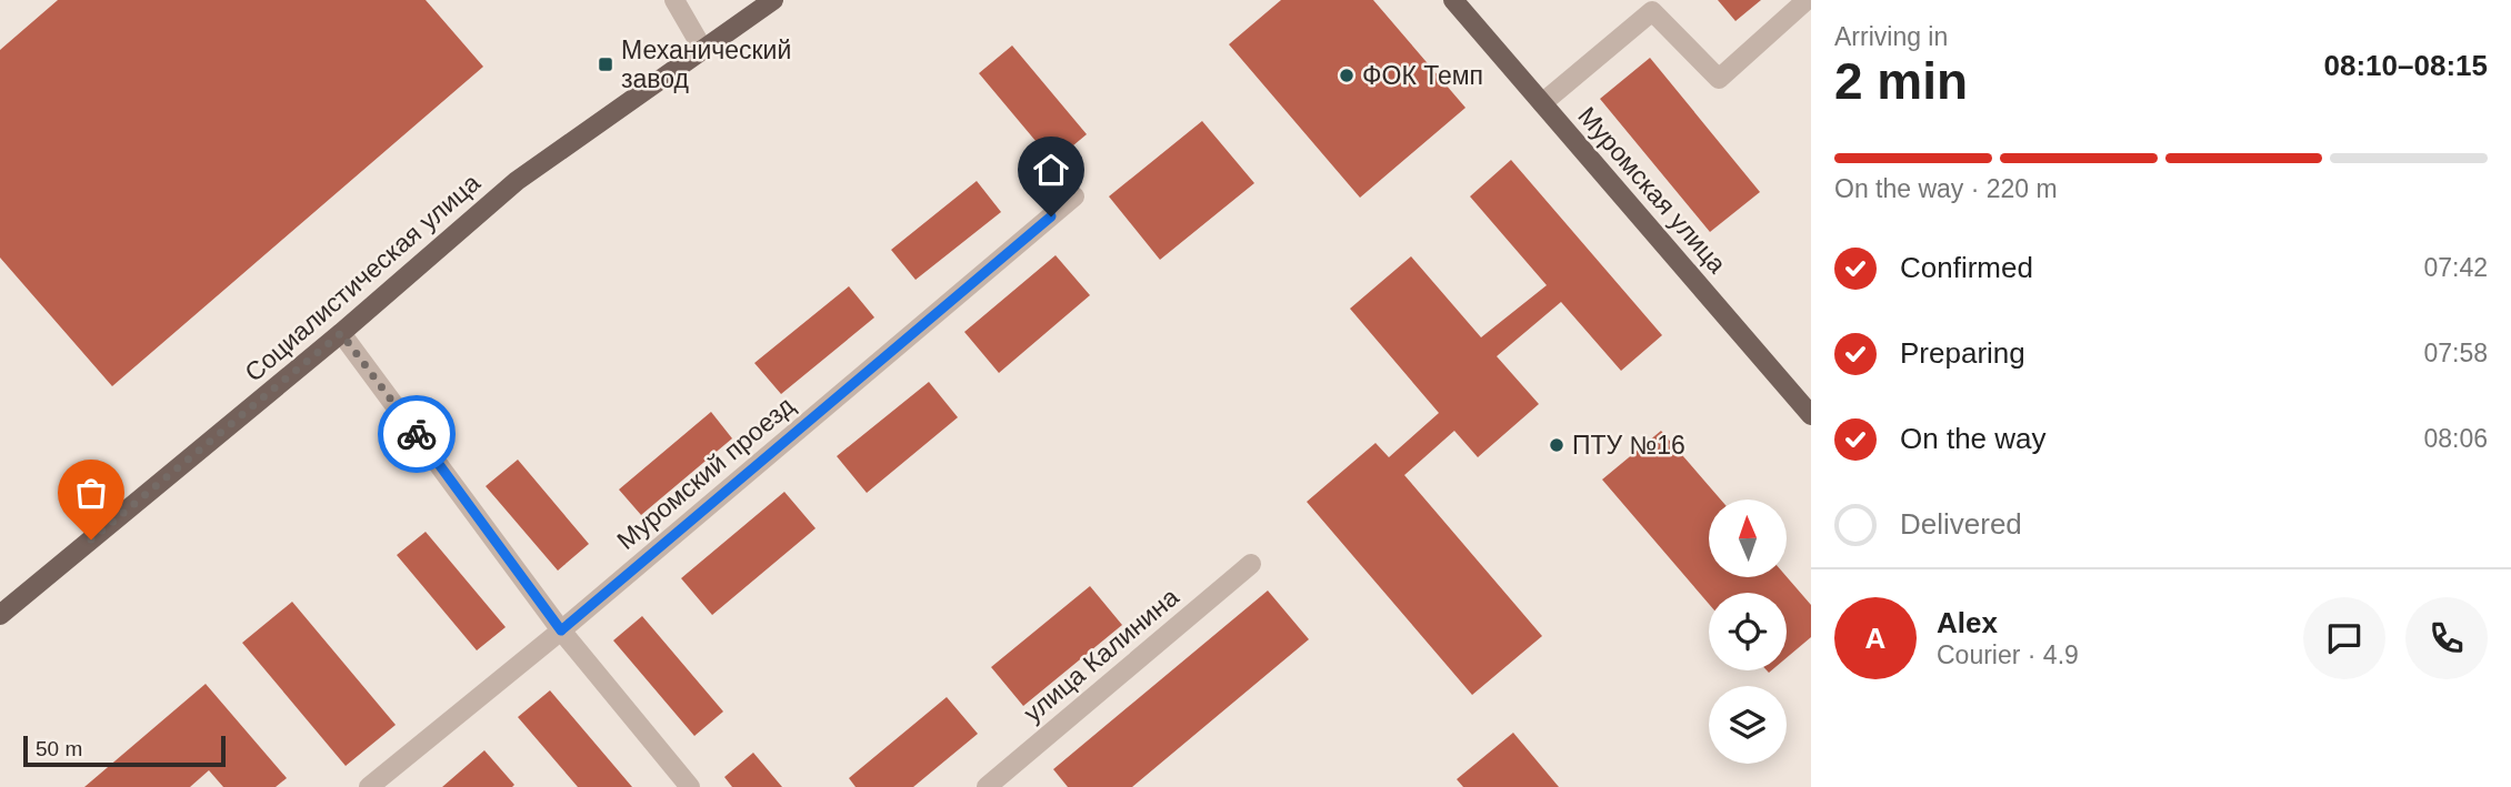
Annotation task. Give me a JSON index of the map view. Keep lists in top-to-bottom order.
{
  "streets": {
    "main road": ["Муромская улица", "Социалистическая улица"],
    "street": ["Муромский проезд", "улица Калинина"]
  },
  "places": {
    "transit": ["Механический завод"],
    "other": ["ФОК Темп", "ПТУ №16"]
  },
  "scale_bar": "50 m",
  "north": "top",
  "page": {
    "heading": ["2 min", "Arriving in", "08:10–08:15"],
    "panel": ["Alex", "Courier · 4.9"],
    "bar": "On the way · 220 m",
    "list": [
      ["Confirmed", "07:42"],
      ["Preparing", "07:58"],
      ["On the way", "08:06"],
      "Delivered"
    ],
    "round": "A",
    "scale": "50 m"
  }
}
